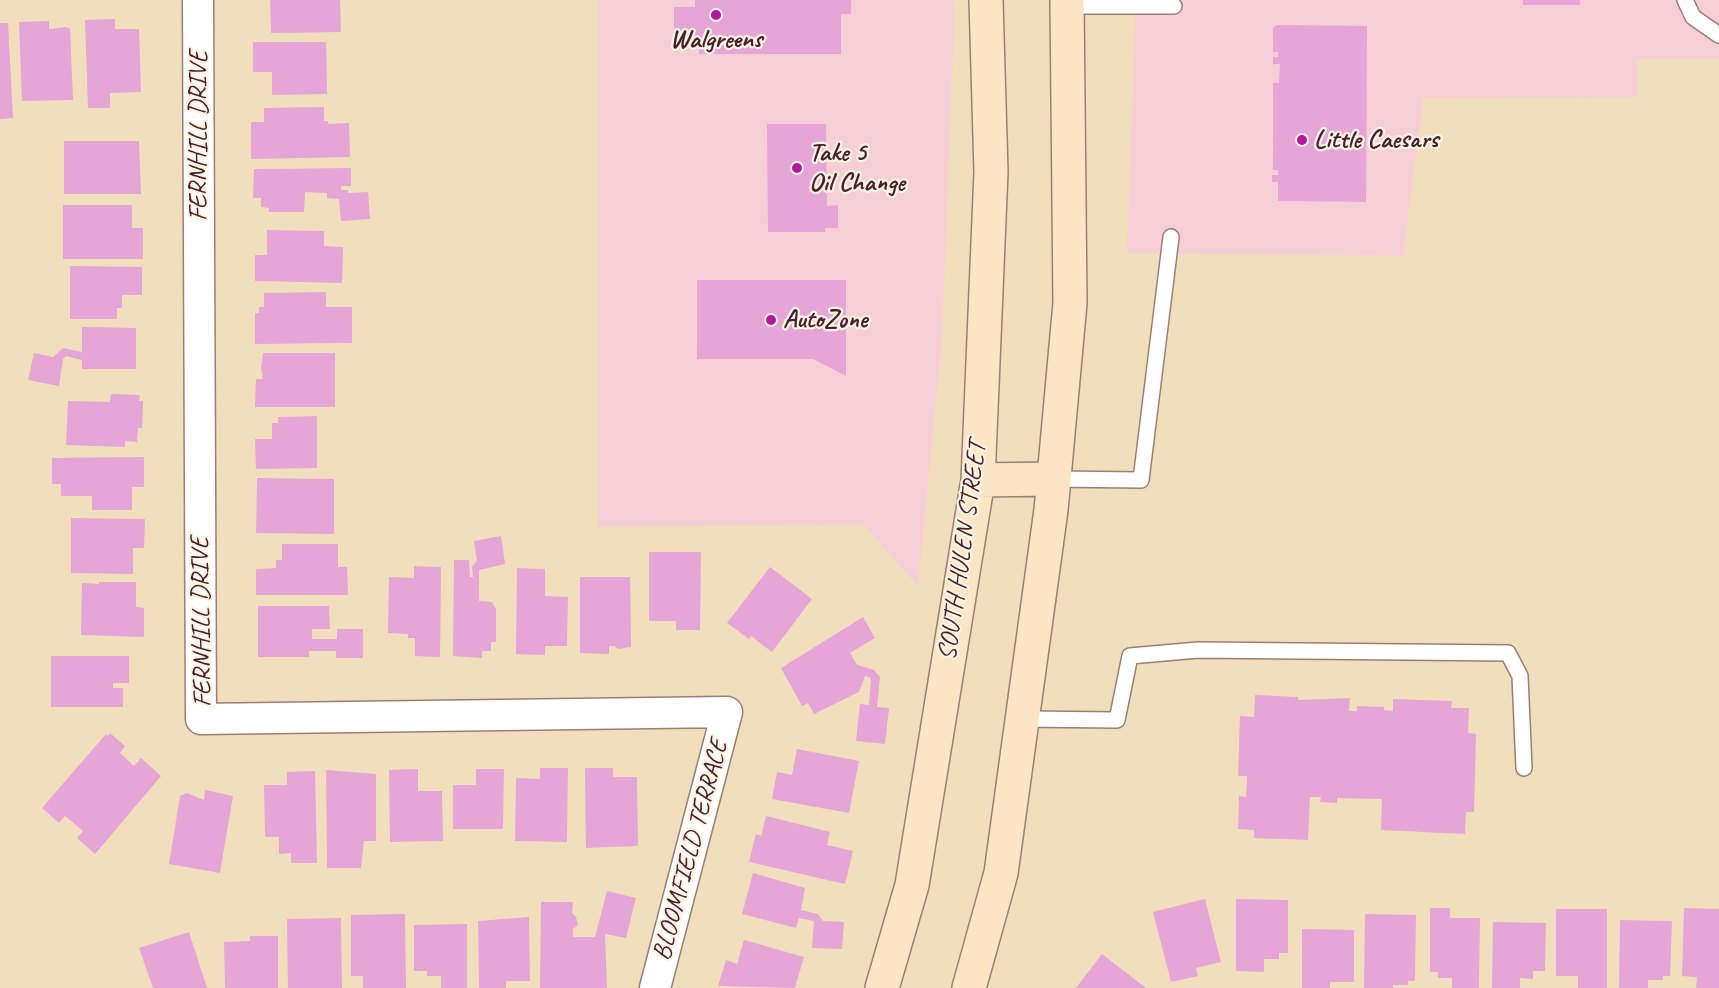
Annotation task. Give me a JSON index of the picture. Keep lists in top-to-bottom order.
{
  "streets": {
    "main road": ["SOUTH HULEN STREET"],
    "street": ["FERNHILL DRIVE", "BLOOMFIELD TERRACE"]
  },
  "crossings": [
    ["FERNHILL DRIVE", "BLOOMFIELD TERRACE"]
  ],
  "places": [
    "Walgreens",
    "Little Caesars",
    "Take 5 Oil Change",
    "AutoZone"
  ]
}
